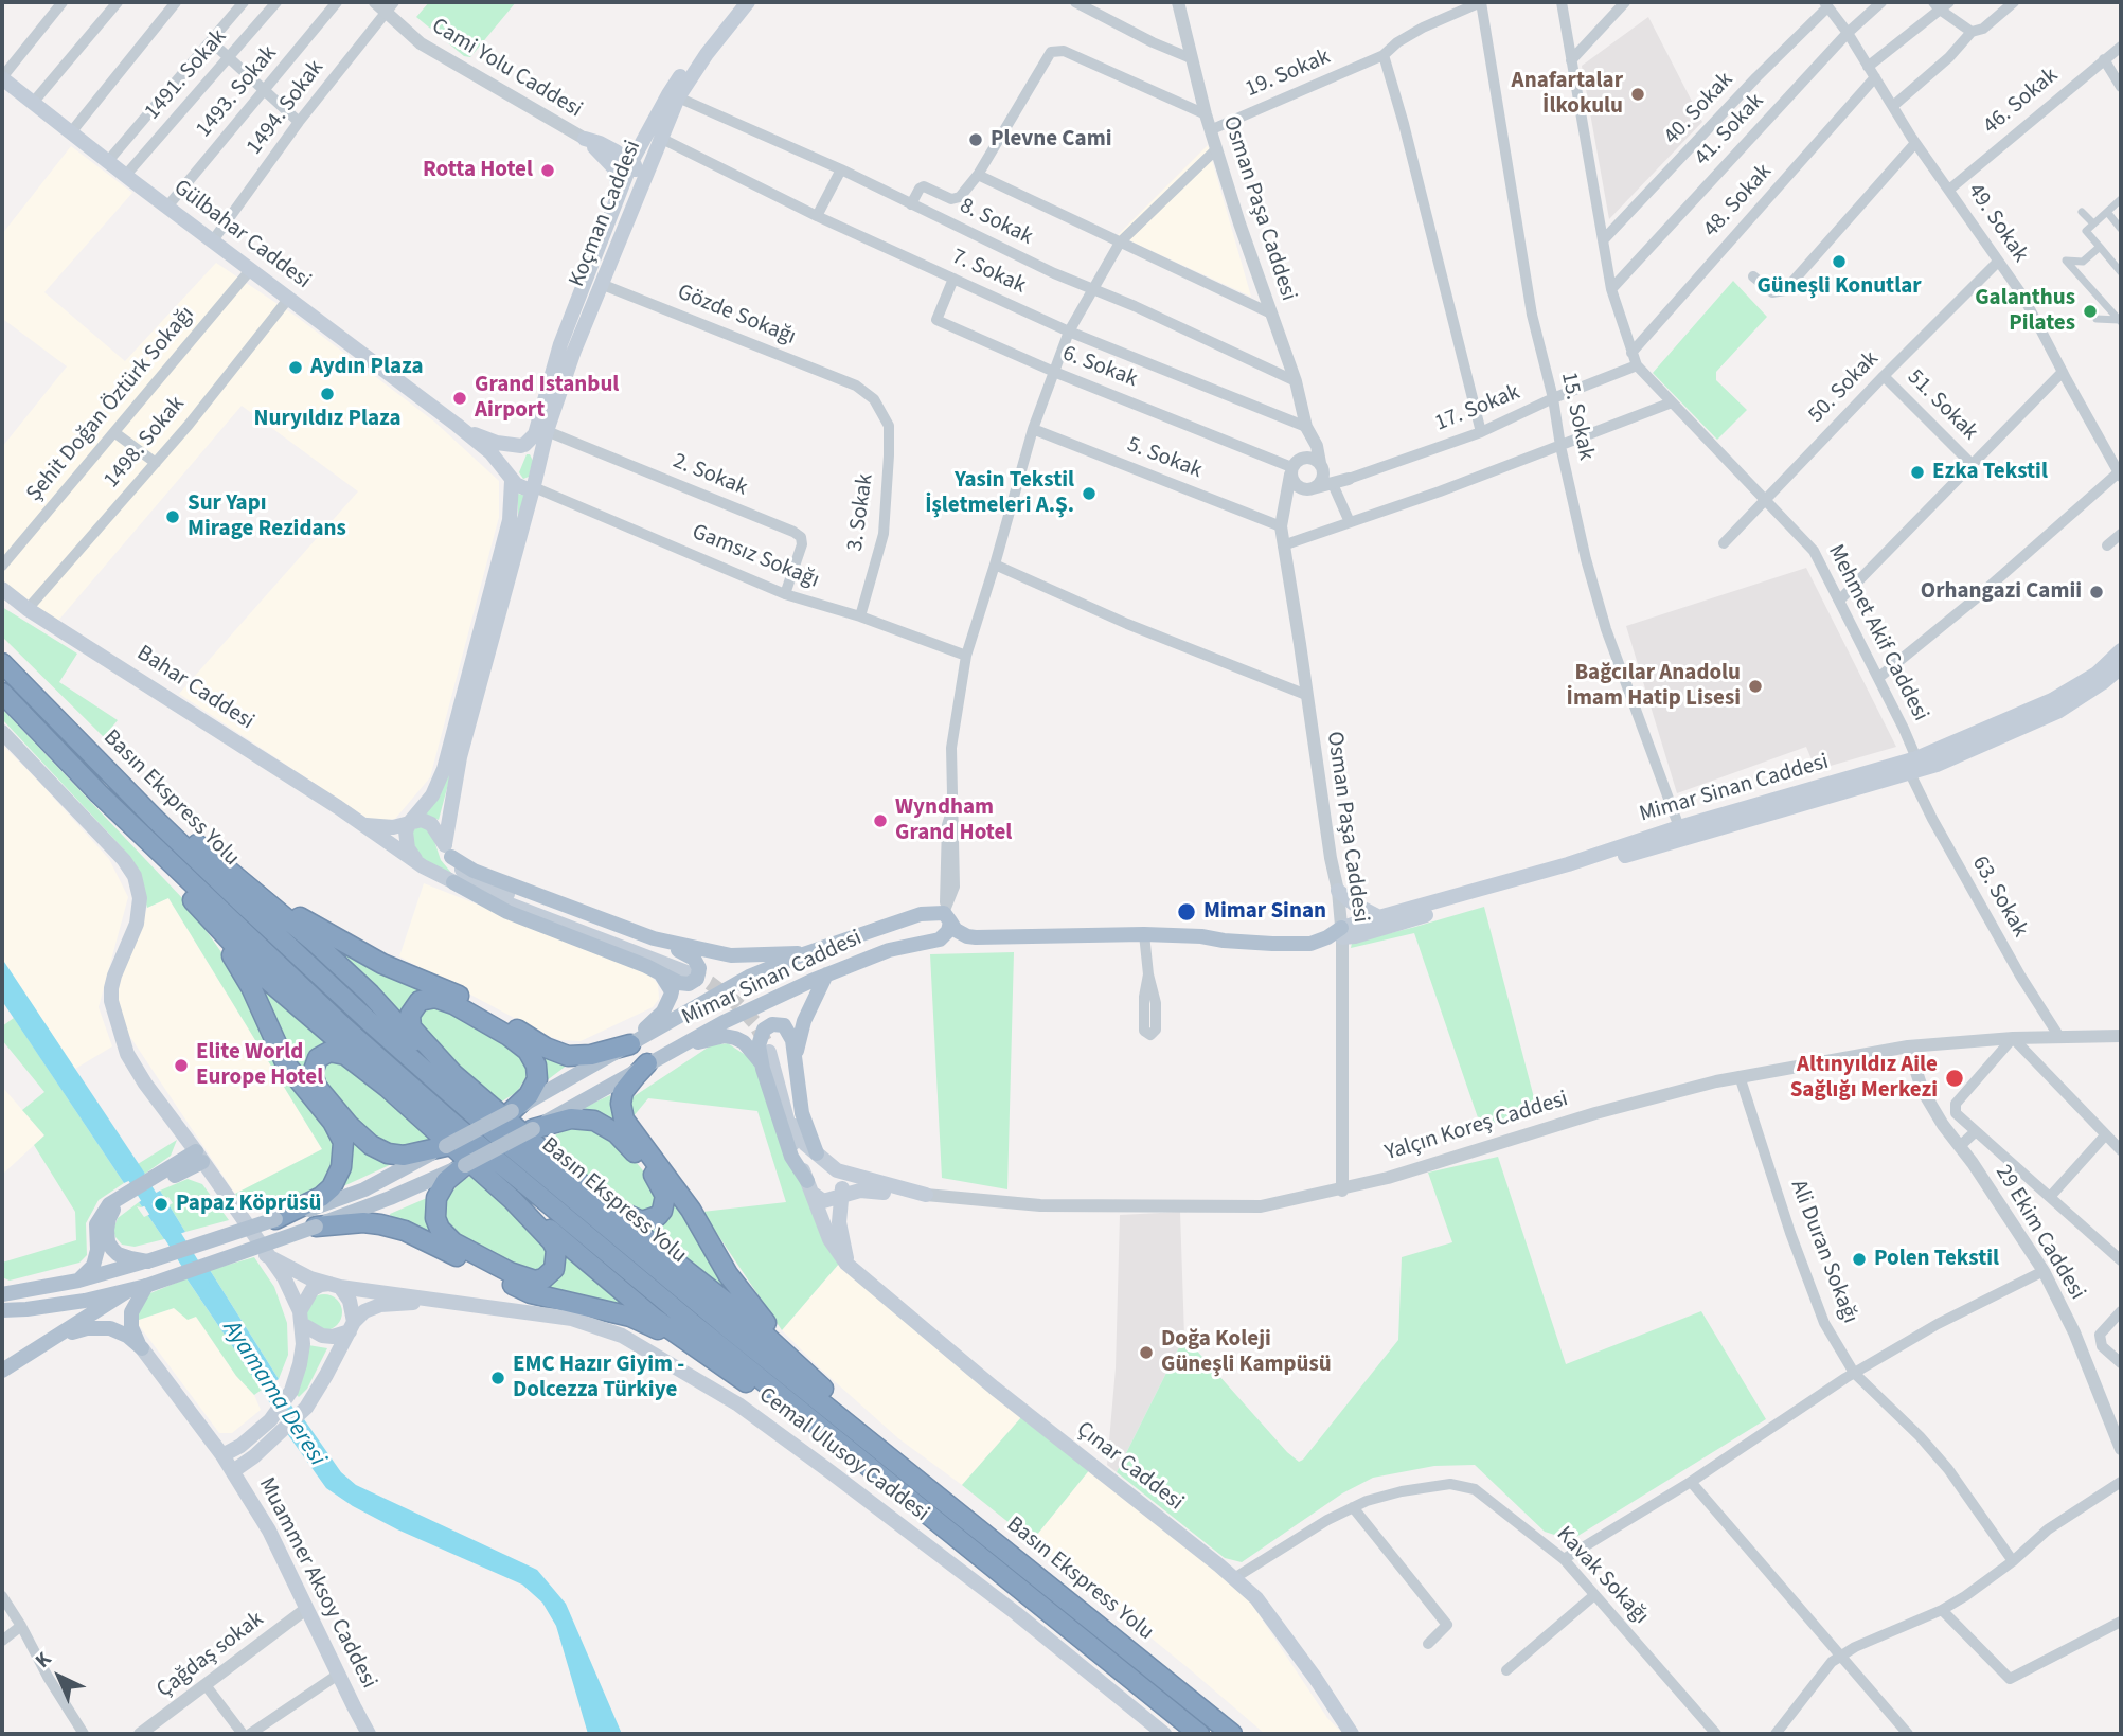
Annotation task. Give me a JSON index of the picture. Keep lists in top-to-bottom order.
{
  "streets": {
    "highway": ["Basın Ekspress Yolu"],
    "main road": [
      "Koçman Caddesi",
      "Gülbahar Caddesi",
      "Bahar Caddesi",
      "Mimar Sinan Caddesi",
      "Yalçın Koreş Caddesi",
      "Cemal Ulusoy Caddesi",
      "Çınar Caddesi",
      "Muammer Aksoy Caddesi"
    ],
    "street": [
      "Cami Yolu Caddesi",
      "19. Sokak",
      "1491. Sokak",
      "1493. Sokak",
      "46. Sokak",
      "1494. Sokak",
      "40. Sokak",
      "41. Sokak",
      "48. Sokak",
      "Osman Paşa Caddesi",
      "8. Sokak",
      "49. Sokak",
      "7. Sokak",
      "Gözde Sokağı",
      "6. Sokak",
      "50. Sokak",
      "Şehit Doğan Öztürk Sokağı",
      "51. Sokak",
      "17. Sokak",
      "15. Sokak",
      "1498. Sokak",
      "5. Sokak",
      "2. Sokak",
      "3. Sokak",
      "Gamsız Sokağı",
      "Mehmet Akif Caddesi",
      "63. Sokak",
      "29 Ekim Caddesi",
      "Ali Duran Sokağı",
      "Kavak Sokağı",
      "Çağdaş sokak"
    ]
  },
  "crossings": [
    ["Cami Yolu Caddesi", "1494. Sokak"],
    ["19. Sokak", "Osman Paşa Caddesi"],
    ["19. Sokak", "15. Sokak"],
    ["1491. Sokak", "Gülbahar Caddesi"],
    ["1493. Sokak", "Gülbahar Caddesi"],
    ["46. Sokak", "49. Sokak"],
    ["1494. Sokak", "Gülbahar Caddesi"],
    ["40. Sokak", "49. Sokak"],
    ["41. Sokak", "49. Sokak"],
    ["48. Sokak", "49. Sokak"],
    ["Osman Paşa Caddesi", "8. Sokak"],
    ["Osman Paşa Caddesi", "7. Sokak"],
    ["Osman Paşa Caddesi", "6. Sokak"],
    ["Osman Paşa Caddesi", "17. Sokak"],
    ["Osman Paşa Caddesi", "5. Sokak"],
    ["Osman Paşa Caddesi", "Mimar Sinan Caddesi"],
    ["Osman Paşa Caddesi", "Yalçın Koreş Caddesi"],
    ["Koçman Caddesi", "8. Sokak"],
    ["Koçman Caddesi", "Gülbahar Caddesi"],
    ["Koçman Caddesi", "7. Sokak"],
    ["Koçman Caddesi", "Gözde Sokağı"],
    ["Koçman Caddesi", "2. Sokak"],
    ["Koçman Caddesi", "Gamsız Sokağı"],
    ["49. Sokak", "50. Sokak"],
    ["Gülbahar Caddesi", "Şehit Doğan Öztürk Sokağı"],
    ["Gülbahar Caddesi", "1498. Sokak"],
    ["7. Sokak", "6. Sokak"],
    ["Gözde Sokağı", "3. Sokak"],
    ["6. Sokak", "17. Sokak"],
    ["50. Sokak", "51. Sokak"],
    ["50. Sokak", "Mehmet Akif Caddesi"],
    ["17. Sokak", "15. Sokak"],
    ["17. Sokak", "Mehmet Akif Caddesi"],
    ["15. Sokak", "Mimar Sinan Caddesi"],
    ["1498. Sokak", "Bahar Caddesi"],
    ["2. Sokak", "Gamsız Sokağı"],
    ["3. Sokak", "Gamsız Sokağı"],
    ["Mehmet Akif Caddesi", "Mimar Sinan Caddesi"],
    ["Mimar Sinan Caddesi", "63. Sokak"],
    ["63. Sokak", "Yalçın Koreş Caddesi"],
    ["Yalçın Koreş Caddesi", "29 Ekim Caddesi"],
    ["Yalçın Koreş Caddesi", "Ali Duran Sokağı"],
    ["Yalçın Koreş Caddesi", "Çınar Caddesi"],
    ["Çınar Caddesi", "Kavak Sokağı"],
    ["Muammer Aksoy Caddesi", "Çağdaş sokak"]
  ],
  "water": ["Ayamama Deresi"],
  "places": [
    "Anafartalar İlkokulu",
    "Plevne Cami",
    "Rotta Hotel",
    "Güneşli Konutlar",
    "Galanthus Pilates",
    "Aydın Plaza",
    "Nuryıldız Plaza",
    "Grand Istanbul Airport",
    "Ezka Tekstil",
    "Yasin Tekstil İşletmeleri A.Ş.",
    "Sur Yapı Mirage Rezidans",
    "Orhangazi Camii",
    "Bağcılar Anadolu İmam Hatip Lisesi",
    "Wyndham Grand Hotel",
    "Mimar Sinan",
    "Elite World Europe Hotel",
    "Altınyıldız Aile Sağlığı Merkezi",
    "Papaz Köprüsü",
    "Polen Tekstil",
    "Doğa Koleji Güneşli Kampüsü",
    "EMC Hazır Giyim - Dolcezza Türkiye"
  ],
  "north": "top left"
}
